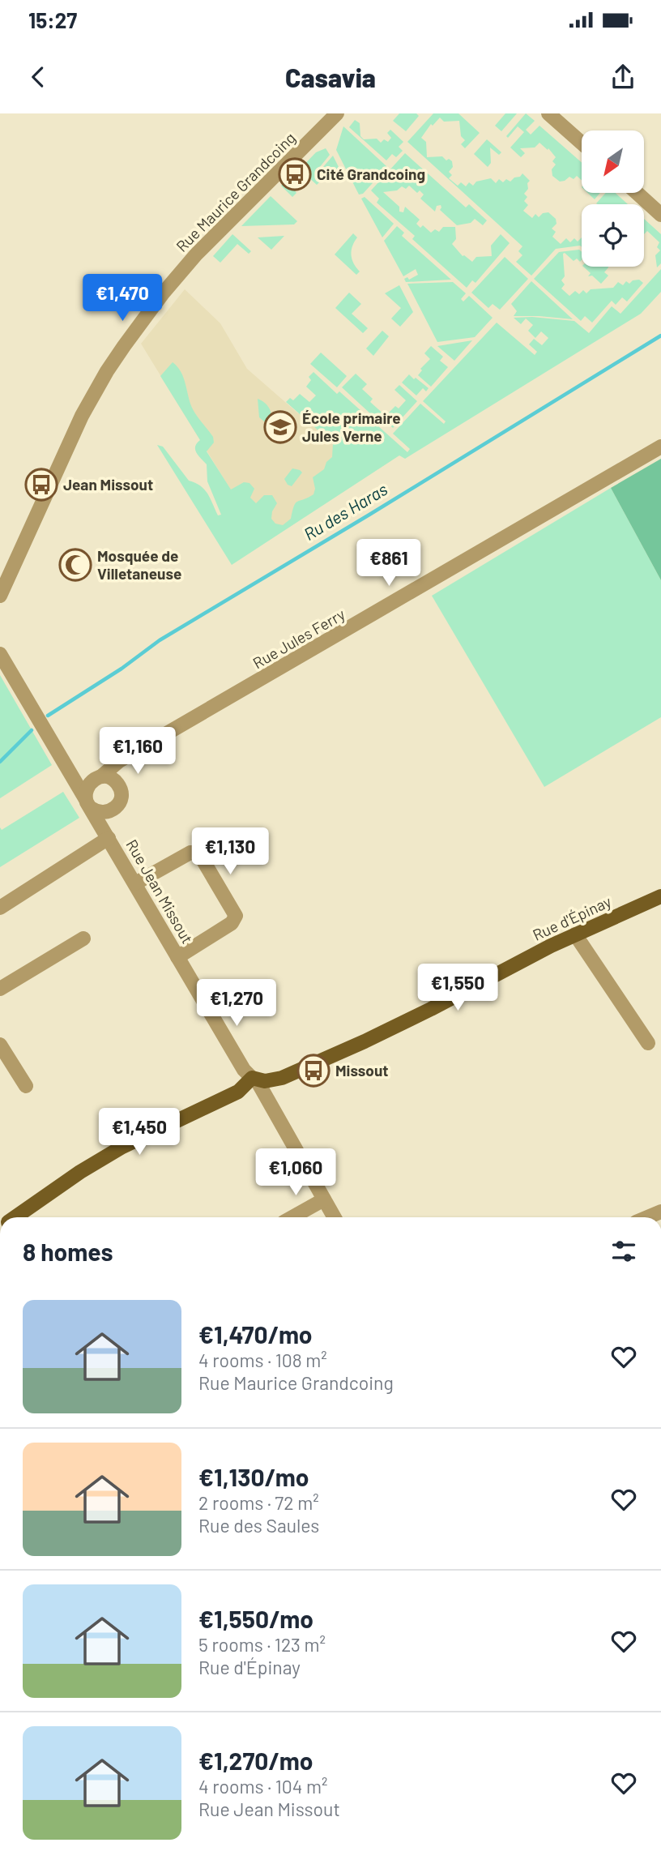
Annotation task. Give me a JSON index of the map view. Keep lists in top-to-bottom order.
{
  "streets": {
    "main road": ["Rue d'Épinay"],
    "street": ["Rue Maurice Grandcoing", "Rue Jules Ferry", "Rue Jean Missout"]
  },
  "crossings": [
    ["Rue Jules Ferry", "Rue Jean Missout"],
    ["Rue Jean Missout", "Rue d'Épinay"]
  ],
  "water": ["Ru des Haras"],
  "places": {
    "bus stop": ["Cité Grandcoing", "Jean Missout", "Missout"],
    "school or university": ["École primaire Jules Verne"],
    "mosque": ["Mosquée de Villetaneuse"]
  },
  "north": "bottom left",
  "page": {
    "status": "15:27",
    "header": "Casavia",
    "price": [
      "€1,470",
      "€861",
      "€1,160",
      "€1,130",
      "€1,550",
      "€1,270",
      "€1,450",
      "€1,060"
    ],
    "heading": "8 homes",
    "list": [
      {
        "name": "€1,470/mo",
        "note": "4 rooms · 108 m² · Rue Maurice Grandcoing"
      },
      {
        "name": "€1,130/mo",
        "note": "2 rooms · 72 m² · Rue des Saules"
      },
      {
        "name": "€1,550/mo",
        "note": "5 rooms · 123 m² · Rue d'Épinay"
      },
      {
        "name": "€1,270/mo",
        "note": "4 rooms · 104 m² · Rue Jean Missout"
      }
    ]
  }
}
